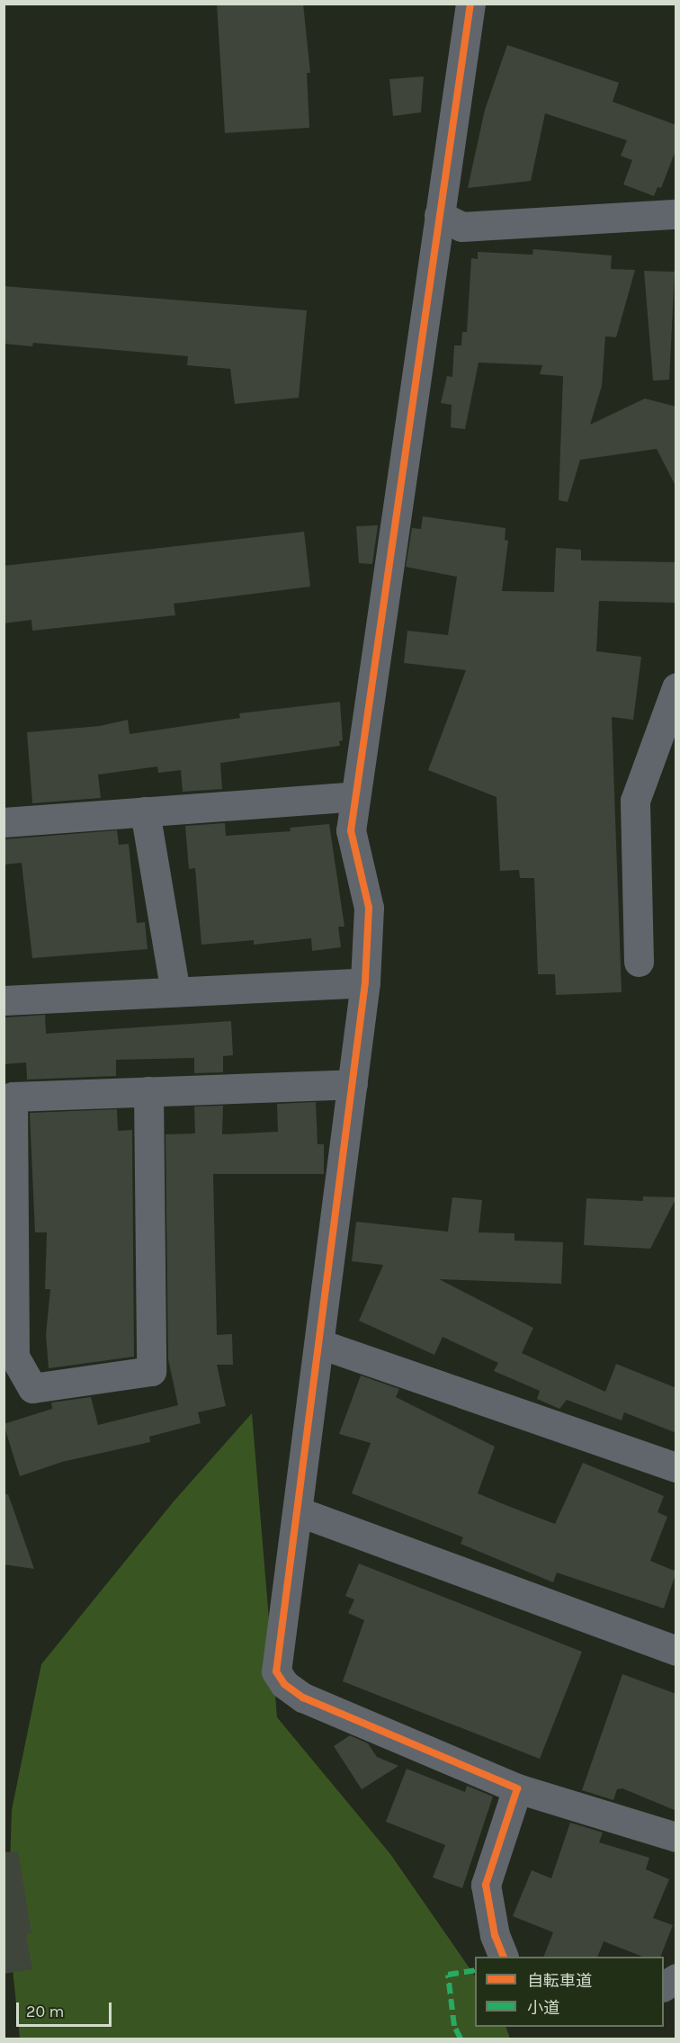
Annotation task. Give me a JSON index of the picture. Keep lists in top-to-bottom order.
{
  "legend": ["自転車道", "小道"],
  "scale_bar": "20 m"
}
